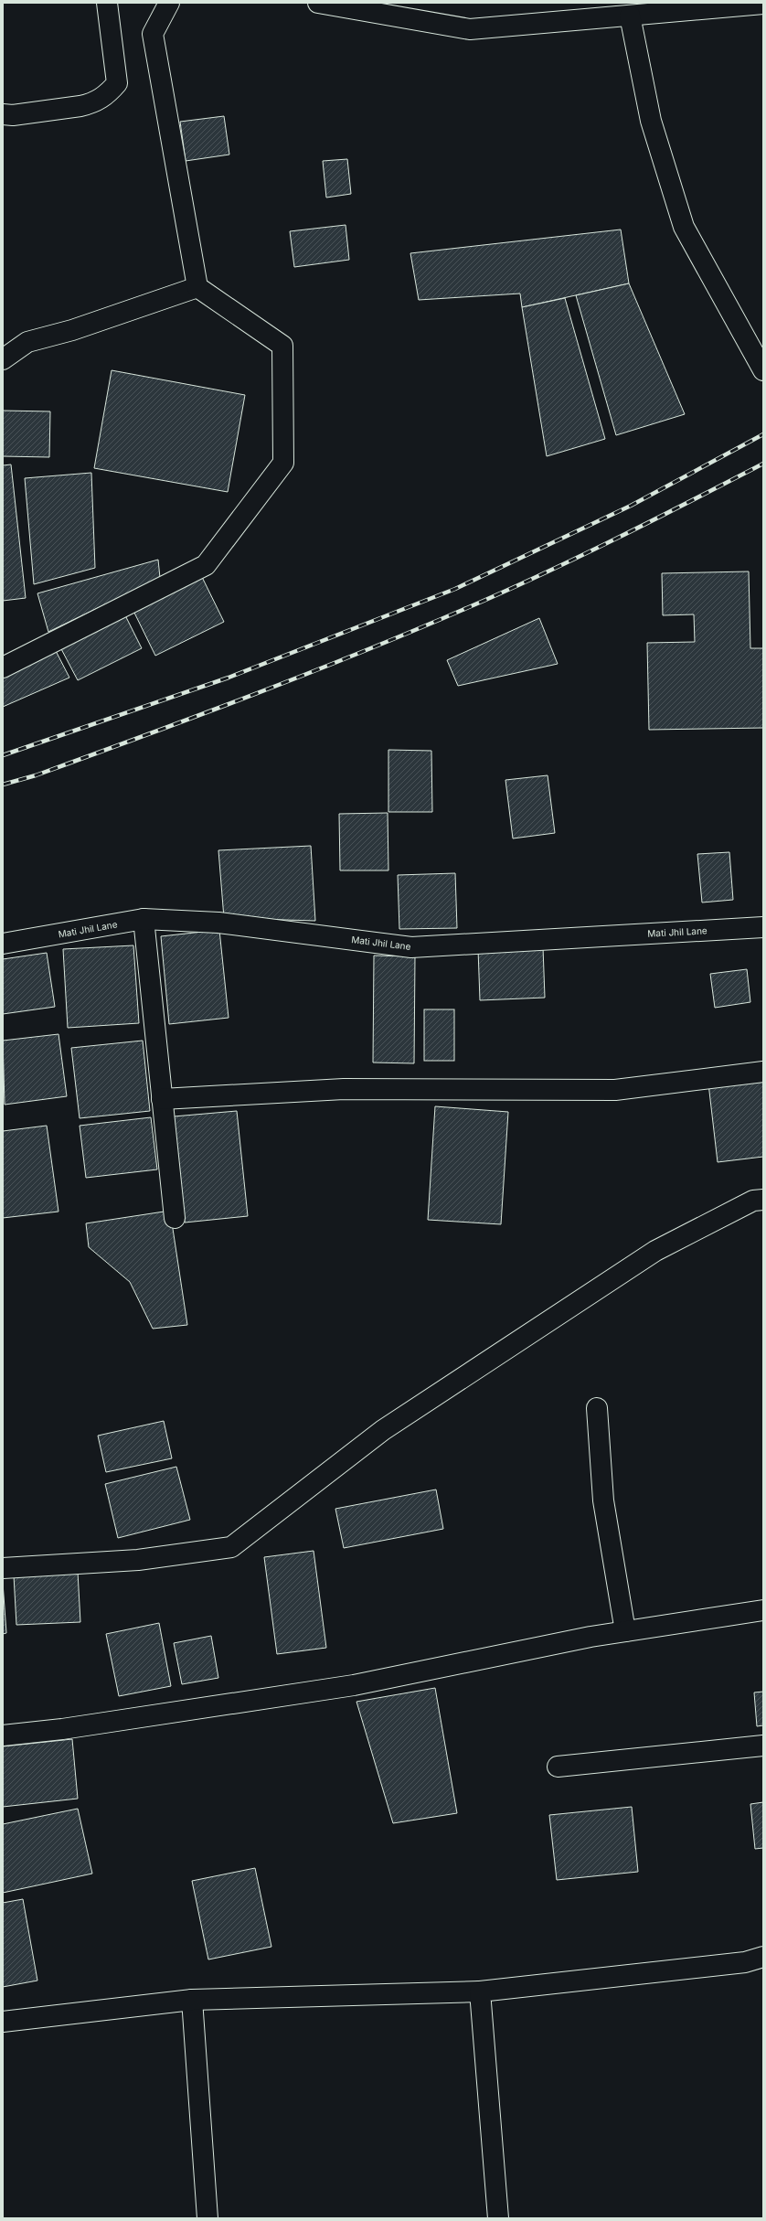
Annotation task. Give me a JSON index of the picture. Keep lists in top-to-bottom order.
{
  "streets": {
    "street": ["Mati Jhil Lane"]
  }
}
